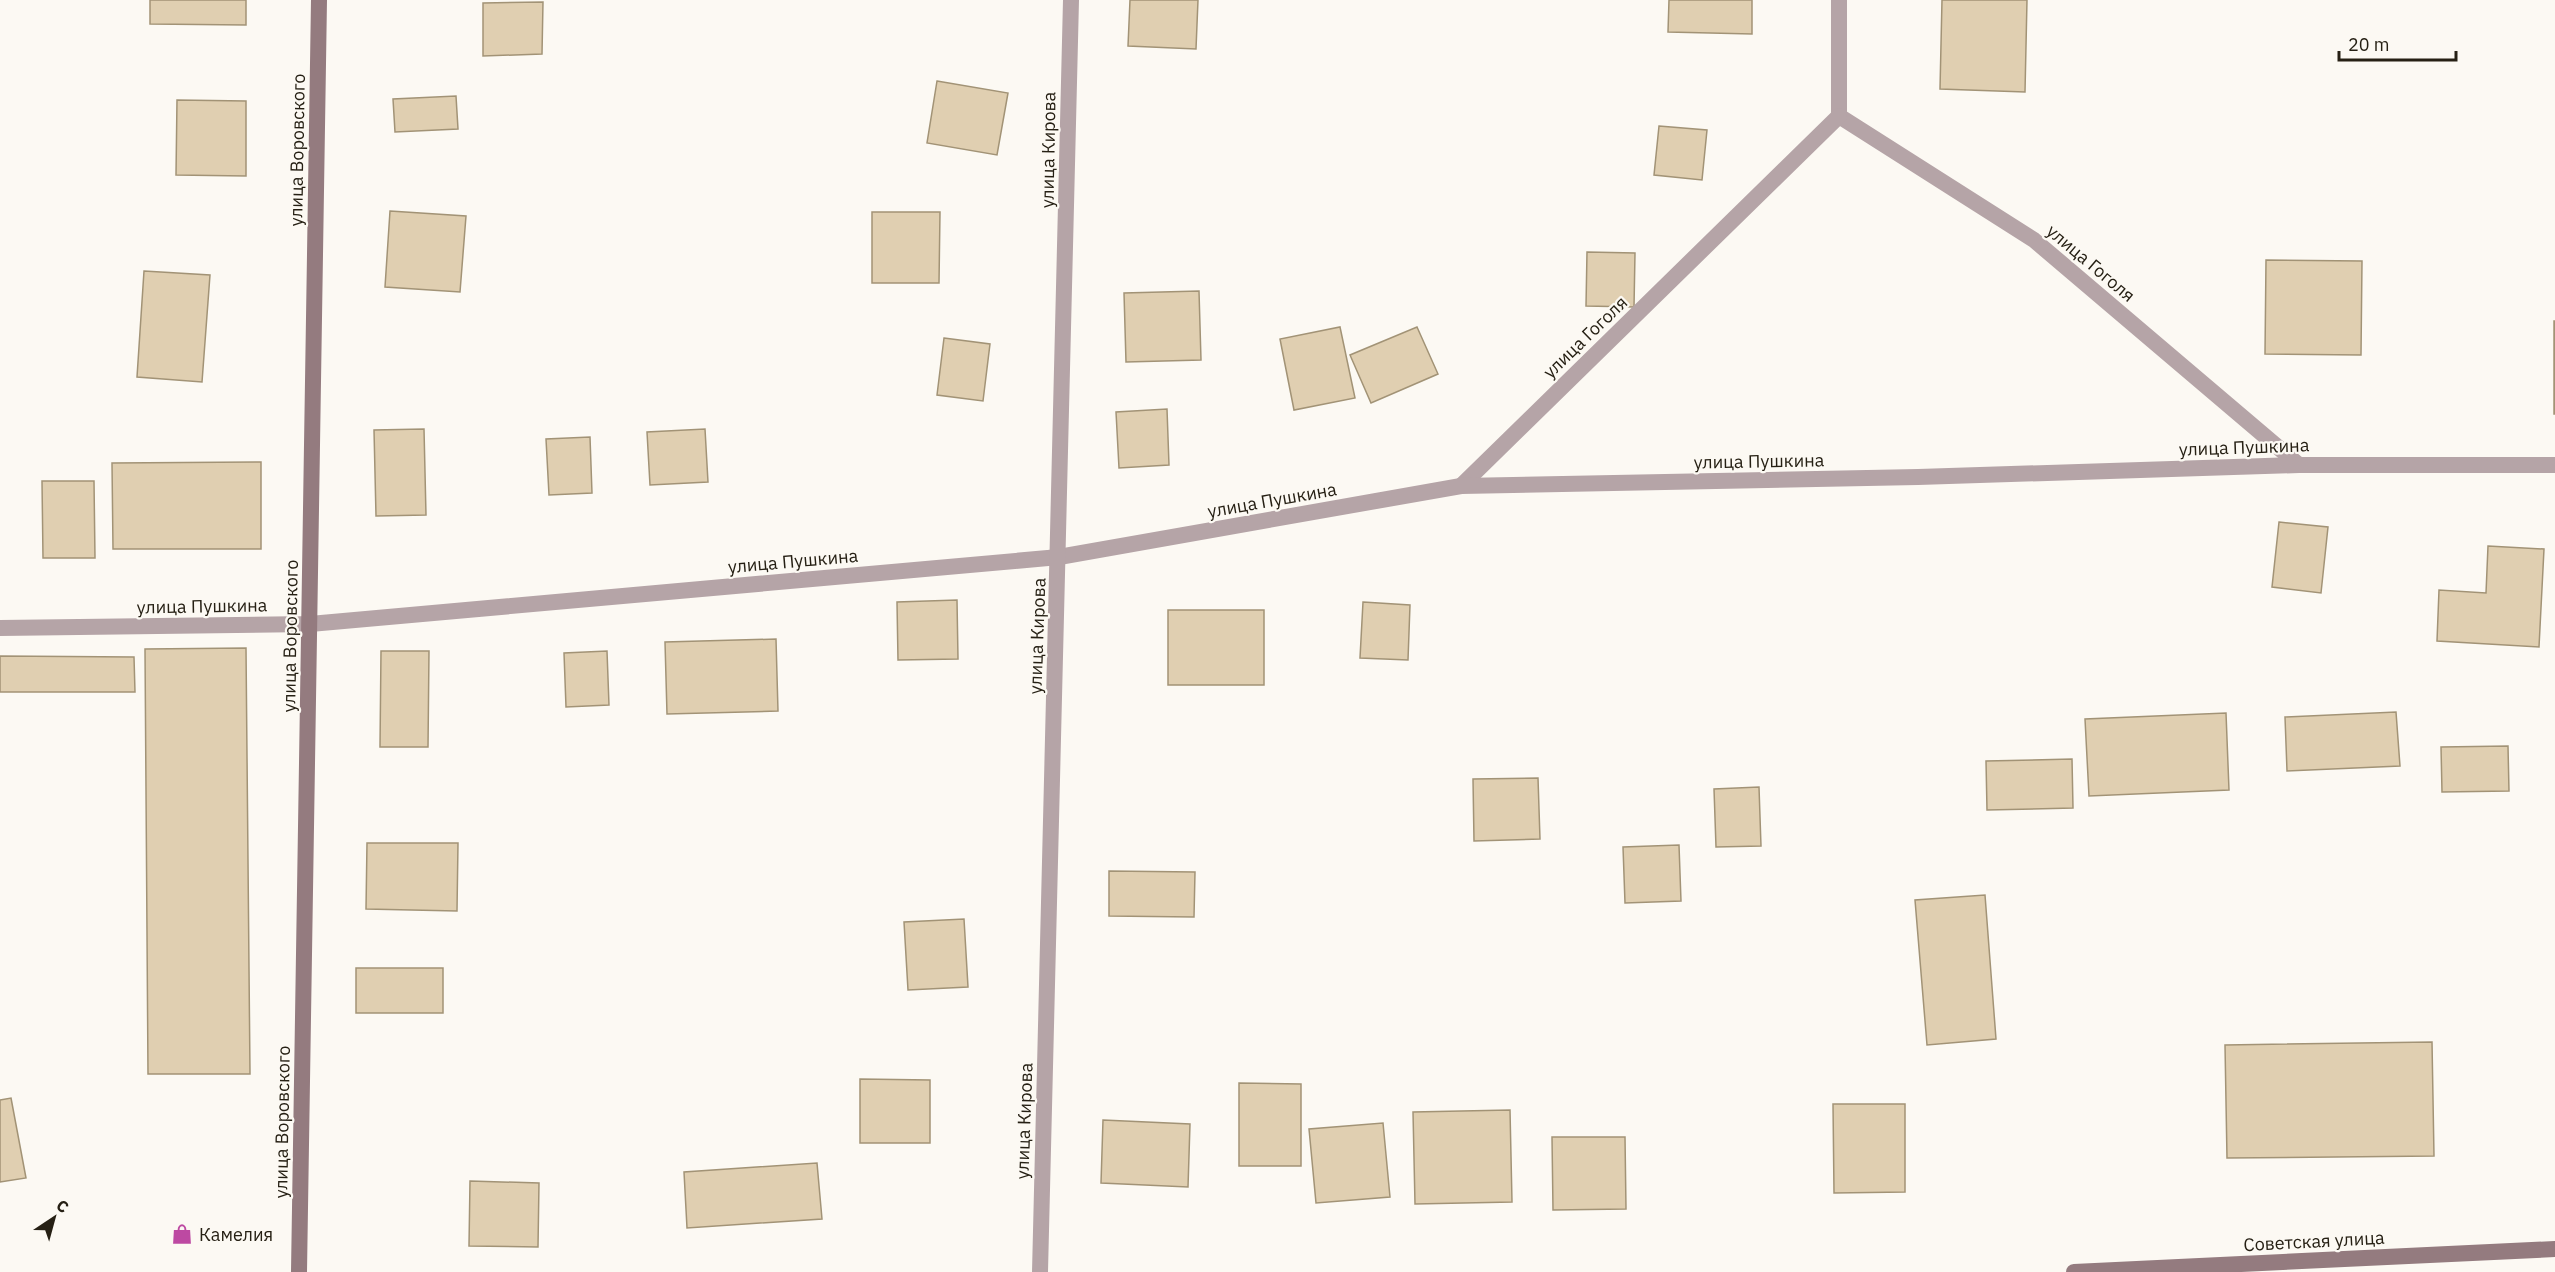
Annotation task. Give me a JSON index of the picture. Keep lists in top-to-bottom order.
{
  "streets": {
    "main road": ["улица Воровского", "Советская улица"],
    "street": ["улица Кирова", "улица Гоголя", "улица Пушкина"]
  },
  "crossings": [
    ["улица Воровского", "улица Пушкина"],
    ["улица Кирова", "улица Пушкина"],
    ["улица Гоголя", "улица Пушкина"]
  ],
  "places": {
    "shop": ["Камелия"]
  },
  "scale_bar": "20 m",
  "north": "top right"
}
